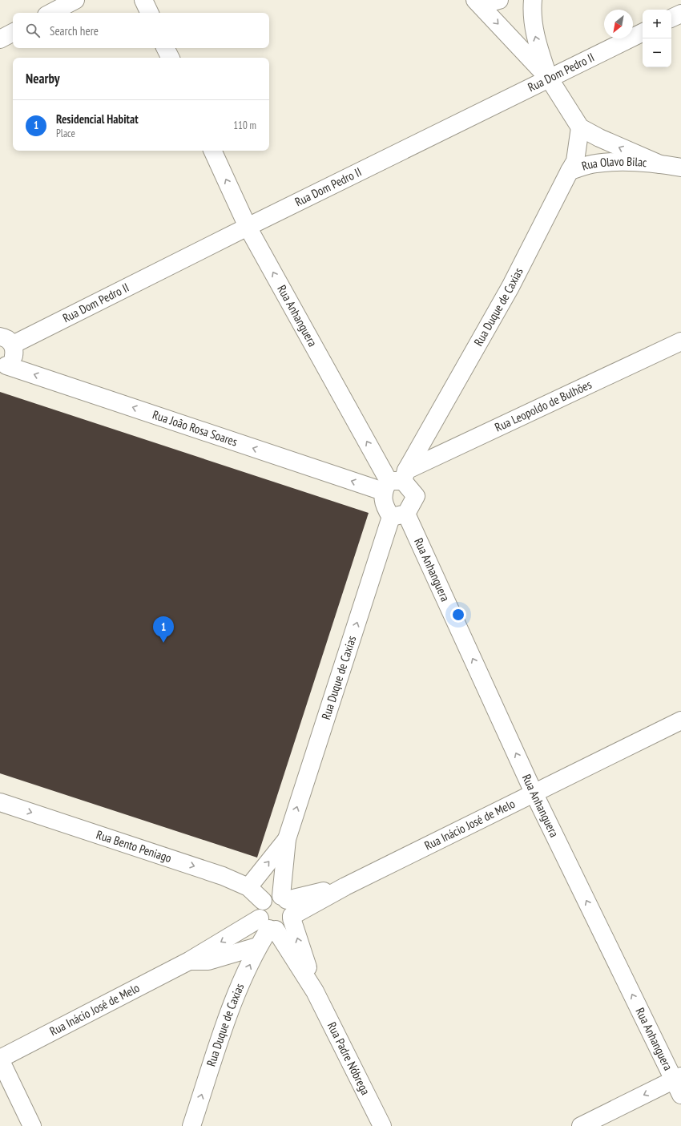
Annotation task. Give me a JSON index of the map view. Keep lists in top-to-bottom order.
{
  "streets": {
    "street": [
      "Rua Dom Pedro II",
      "Rua Olavo Bilac",
      "Rua Duque de Caxias",
      "Rua Anhanguera",
      "Rua Leopoldo de Bulhões",
      "Rua João Rosa Soares",
      "Rua Inácio José de Melo",
      "Rua Bento Peniago",
      "Rua Padre Nóbrega"
    ]
  },
  "crossings": [
    ["Rua Dom Pedro II", "Rua Anhanguera"],
    ["Rua Olavo Bilac", "Rua Duque de Caxias"],
    ["Rua Duque de Caxias", "Rua Anhanguera"],
    ["Rua Duque de Caxias", "Rua Leopoldo de Bulhões"],
    ["Rua Duque de Caxias", "Rua João Rosa Soares"],
    ["Rua Duque de Caxias", "Rua Inácio José de Melo"],
    ["Rua Duque de Caxias", "Rua Bento Peniago"],
    ["Rua Duque de Caxias", "Rua Padre Nóbrega"],
    ["Rua Anhanguera", "Rua Leopoldo de Bulhões"],
    ["Rua Anhanguera", "Rua João Rosa Soares"],
    ["Rua Anhanguera", "Rua Inácio José de Melo"],
    ["Rua Leopoldo de Bulhões", "Rua João Rosa Soares"],
    ["Rua Inácio José de Melo", "Rua Bento Peniago"],
    ["Rua Inácio José de Melo", "Rua Padre Nóbrega"],
    ["Rua Bento Peniago", "Rua Padre Nóbrega"]
  ],
  "one_way": [
    "Rua Olavo Bilac",
    "Rua Duque de Caxias",
    "Rua Anhanguera",
    "Rua João Rosa Soares",
    "Rua Bento Peniago"
  ],
  "north": "bottom left",
  "page": {
    "map_buttons": ["+", "−"],
    "search": "Search here",
    "heading": "Nearby",
    "list": [
      {
        "mark": "1",
        "name": "Residencial Habitat",
        "note": "Place",
        "value": "110 m"
      }
    ],
    "pins": "1"
  }
}
